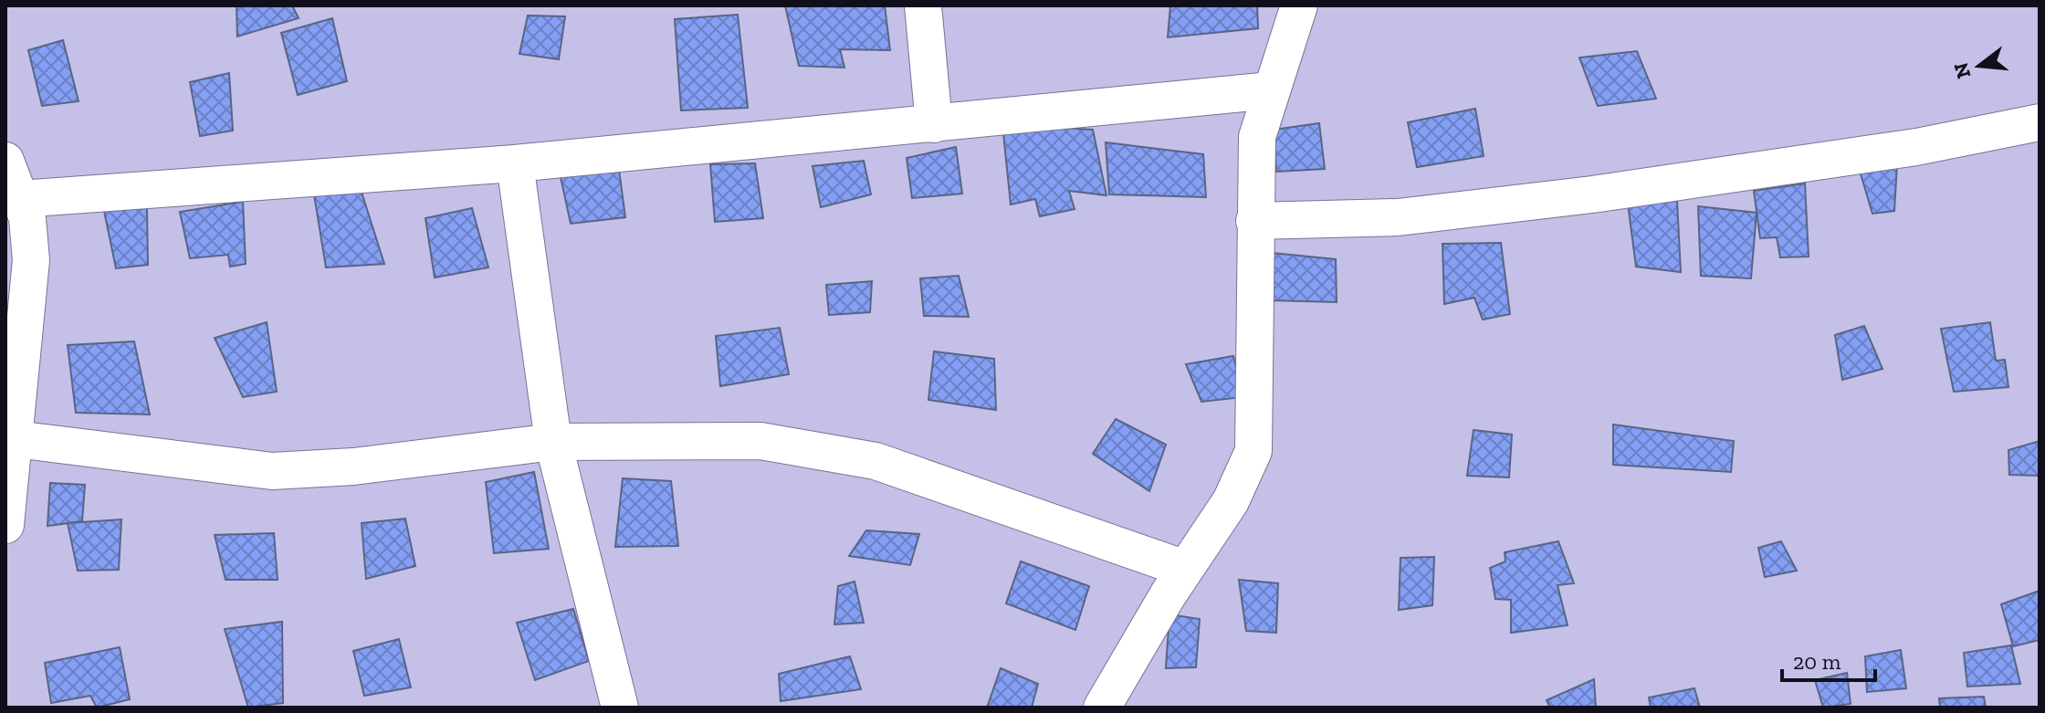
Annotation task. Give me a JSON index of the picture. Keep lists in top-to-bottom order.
{
  "scale_bar": "20 m",
  "north": "left"
}
